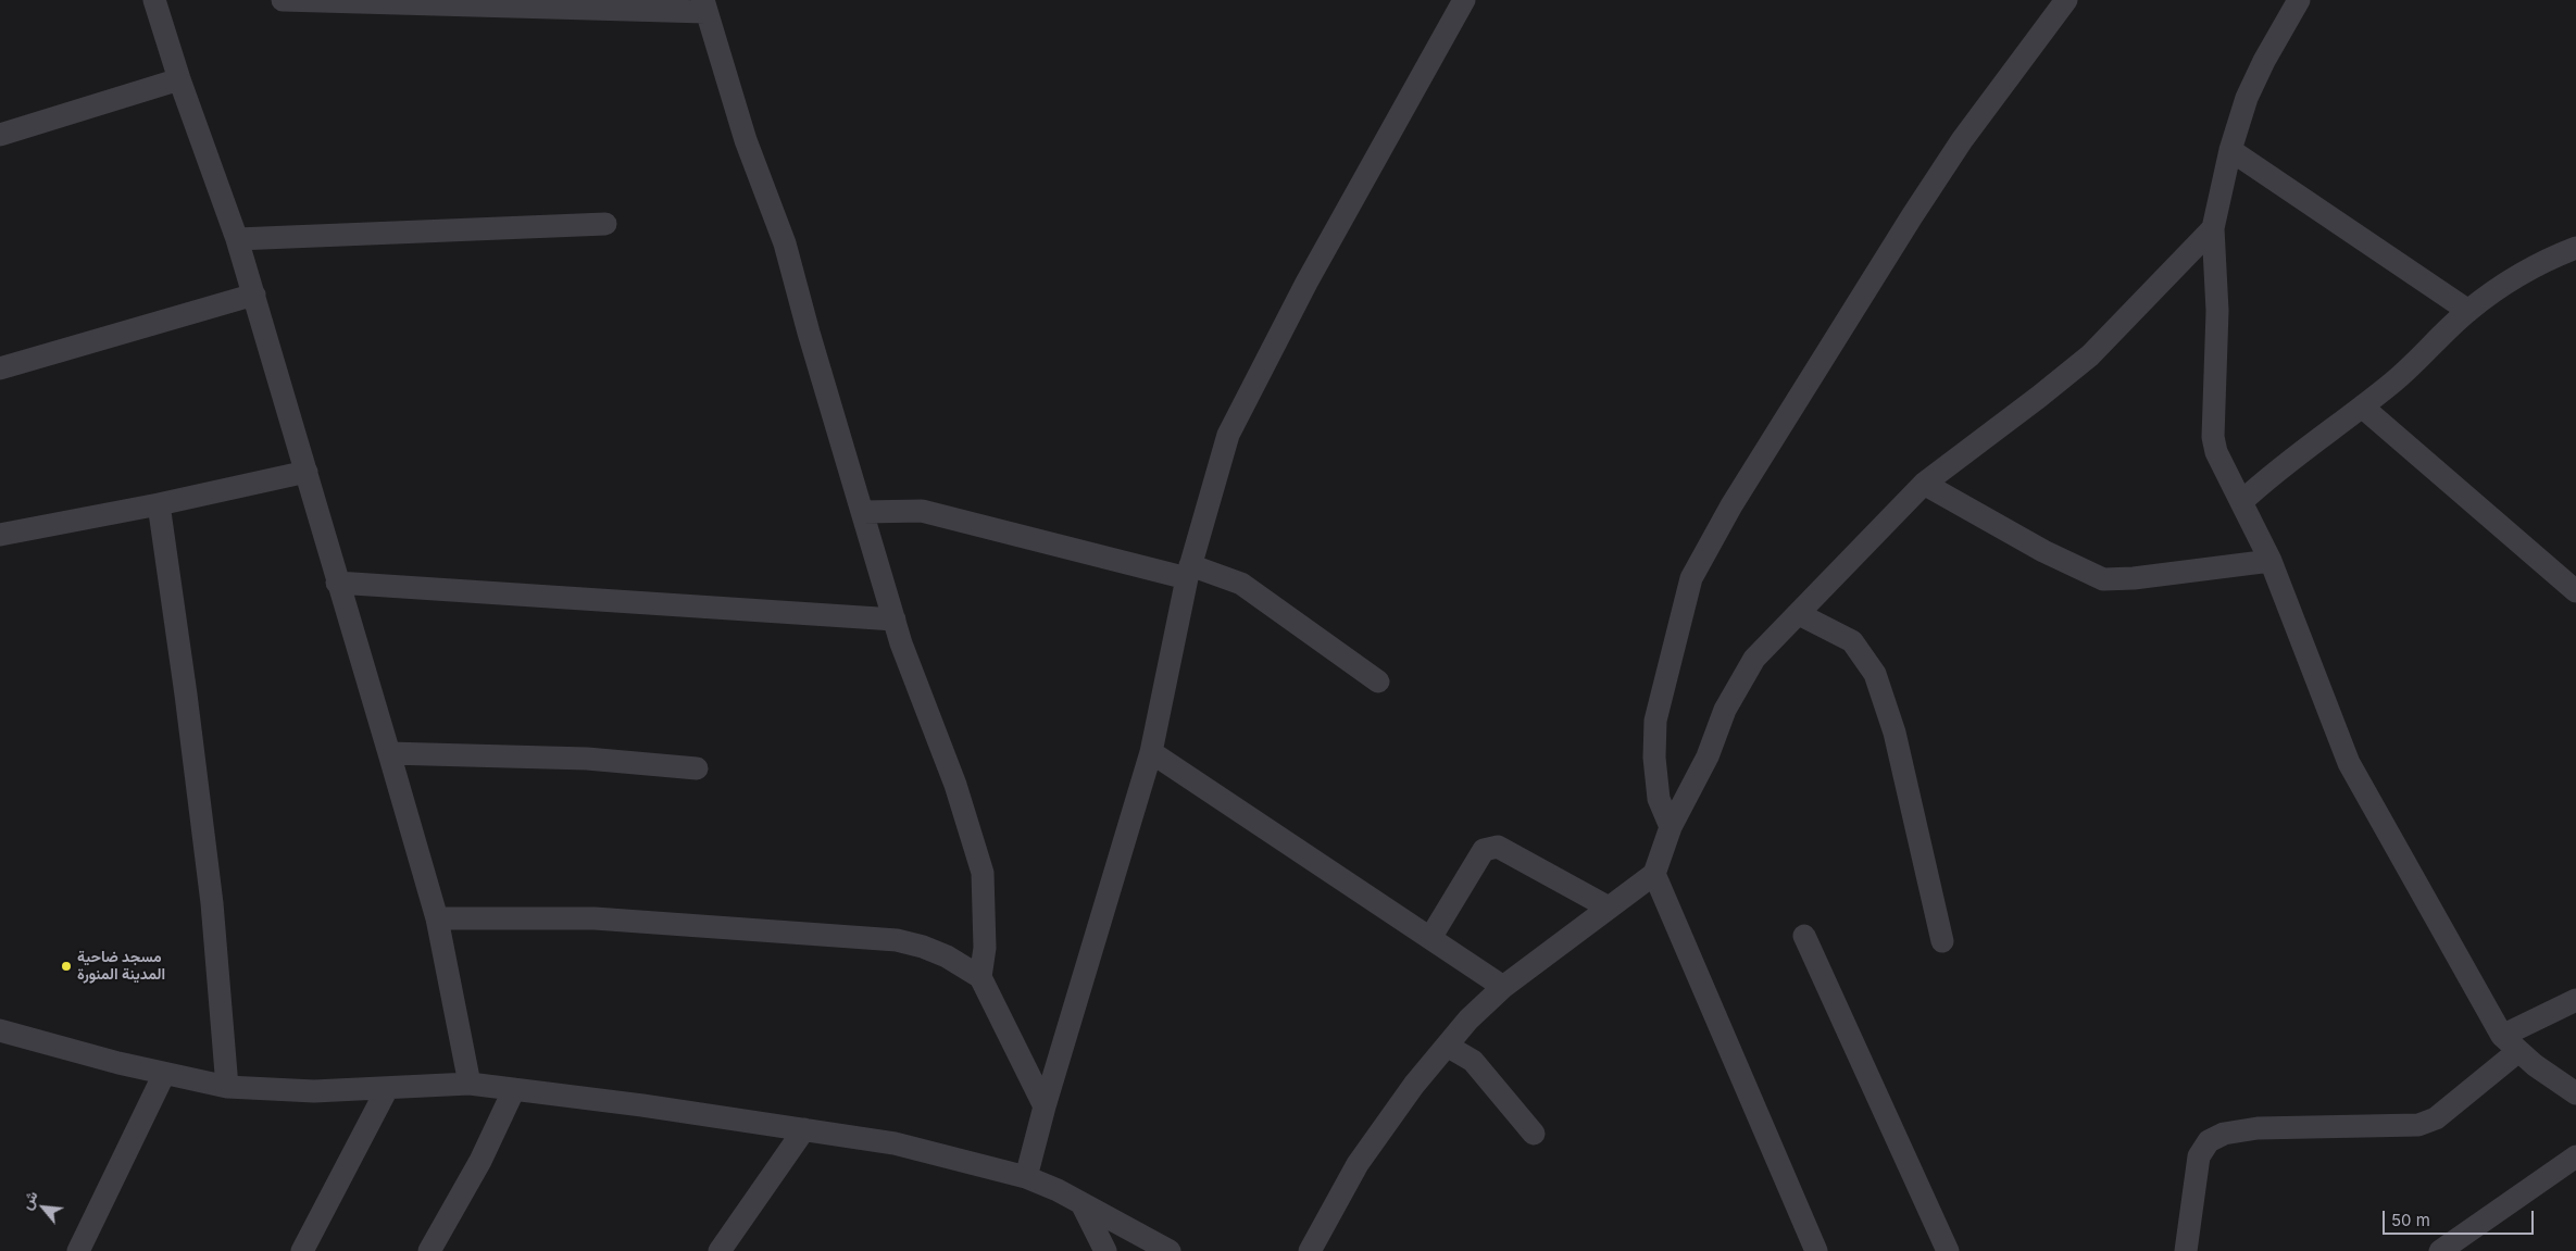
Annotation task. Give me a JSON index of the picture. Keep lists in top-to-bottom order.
{
  "places": ["مسجد ضاحية المدينة المنورة"],
  "scale_bar": "50 m",
  "north": "top left"
}
